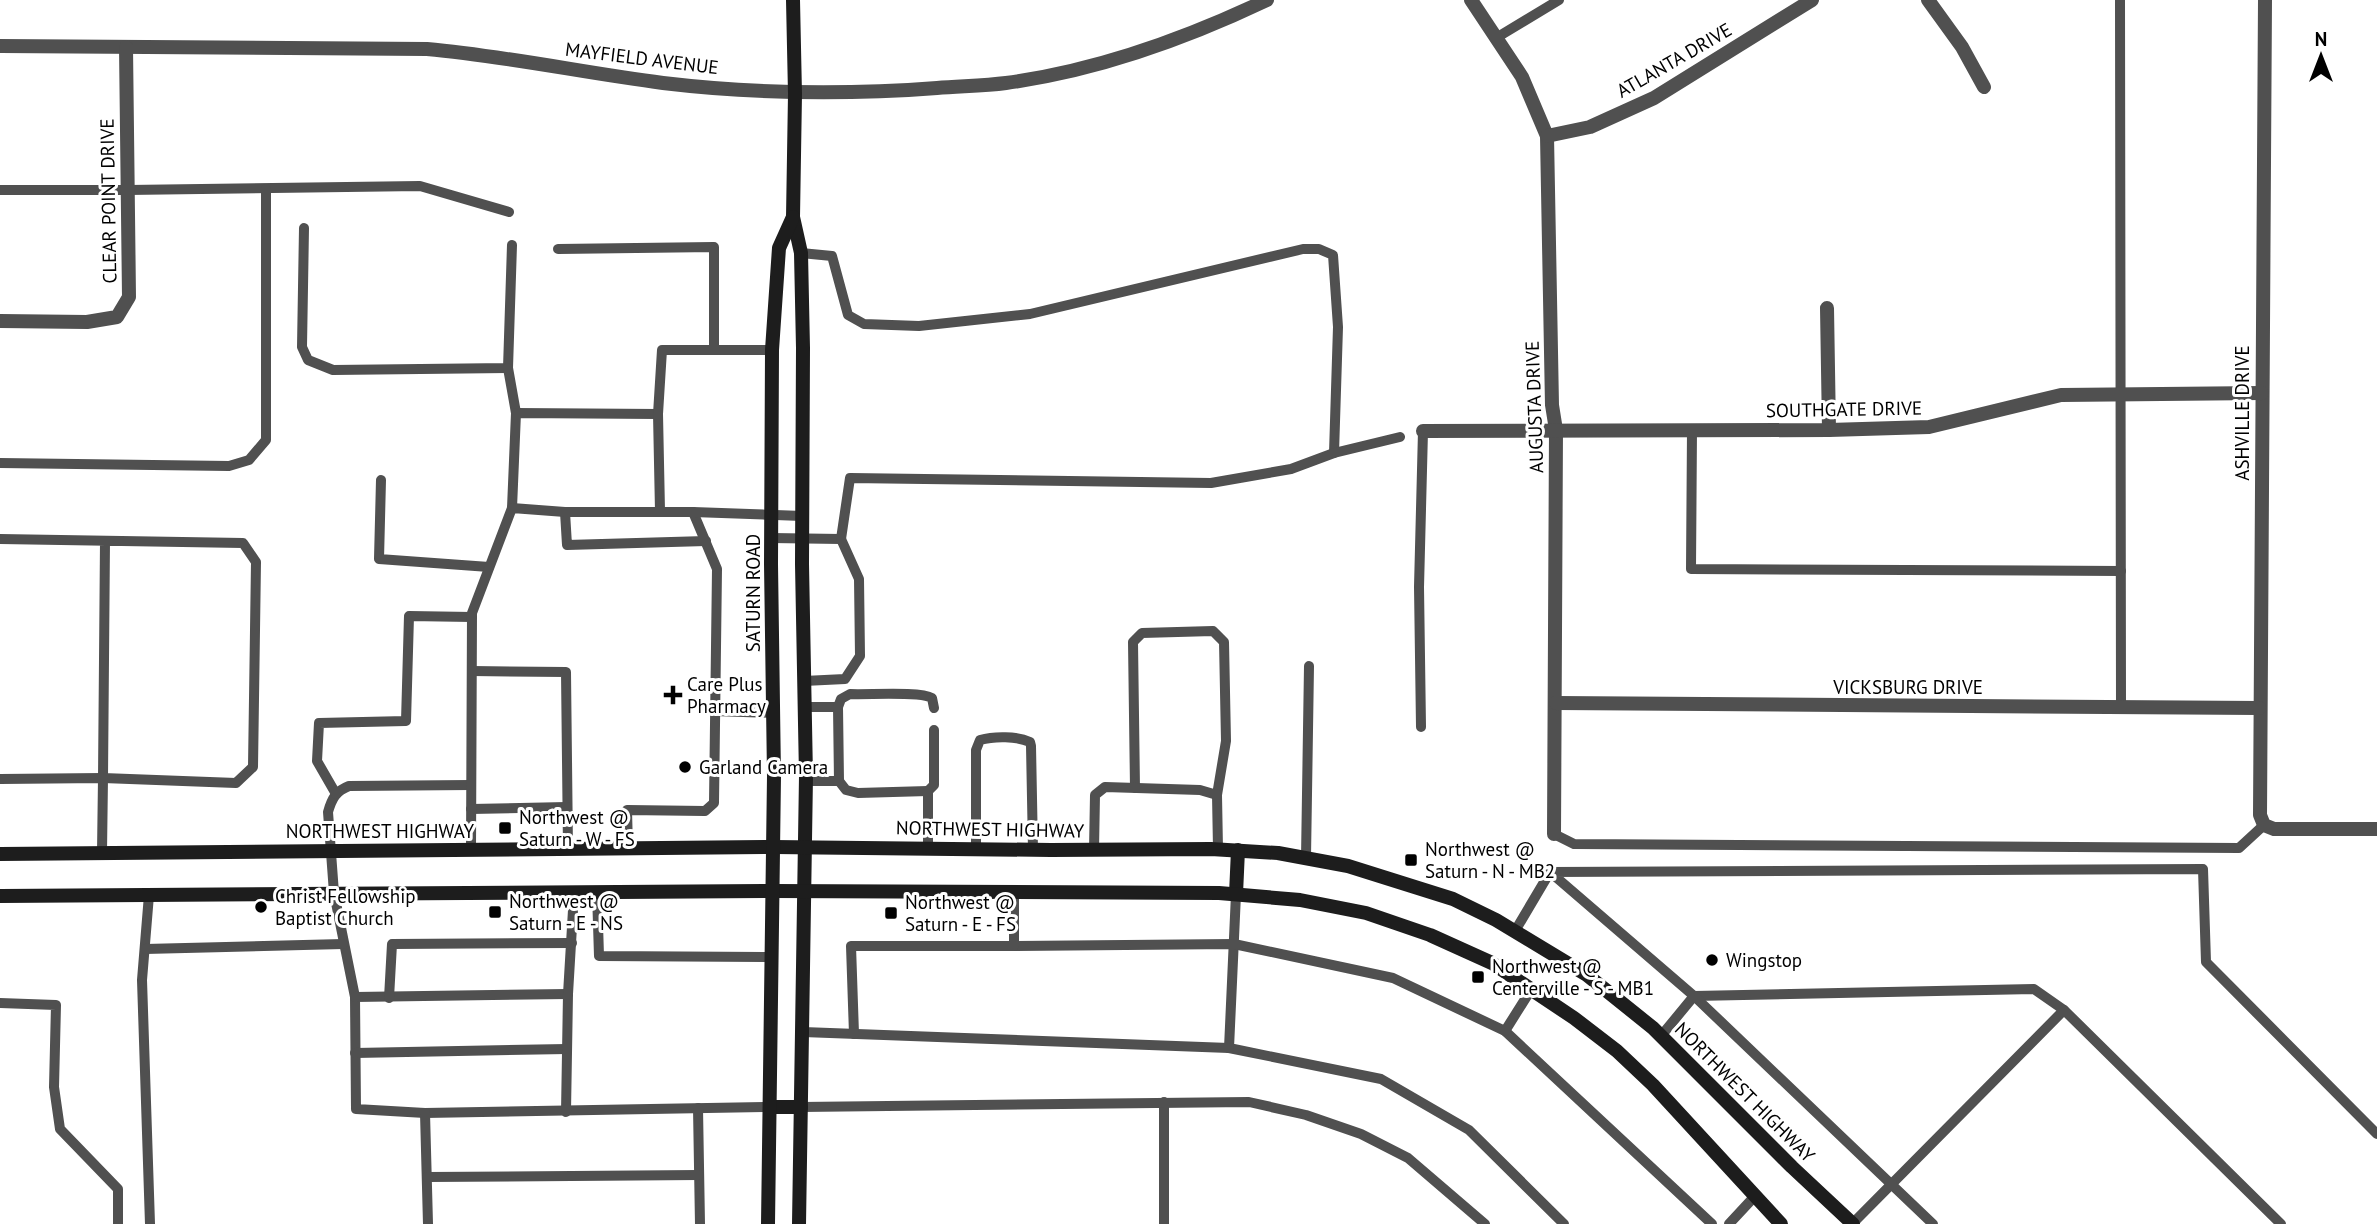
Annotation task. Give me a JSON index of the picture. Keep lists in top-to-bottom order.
{
  "streets": {
    "main road": ["SATURN ROAD", "NORTHWEST HIGHWAY"],
    "street": [
      "MAYFIELD AVENUE",
      "ATLANTA DRIVE",
      "CLEAR POINT DRIVE",
      "AUGUSTA DRIVE",
      "SOUTHGATE DRIVE",
      "ASHVILLE DRIVE",
      "VICKSBURG DRIVE"
    ]
  },
  "crossings": [
    ["MAYFIELD AVENUE", "CLEAR POINT DRIVE"],
    ["MAYFIELD AVENUE", "SATURN ROAD"],
    ["ATLANTA DRIVE", "AUGUSTA DRIVE"],
    ["AUGUSTA DRIVE", "SOUTHGATE DRIVE"],
    ["AUGUSTA DRIVE", "VICKSBURG DRIVE"],
    ["SOUTHGATE DRIVE", "ASHVILLE DRIVE"],
    ["ASHVILLE DRIVE", "VICKSBURG DRIVE"],
    ["SATURN ROAD", "NORTHWEST HIGHWAY"]
  ],
  "places": {
    "health": ["Care Plus Pharmacy"],
    "other": ["Garland Camera", "Christ Fellowship Baptist Church", "Wingstop"],
    "transit": [
      "Northwest @ Saturn - W - FS",
      "Northwest @ Saturn - N - MB2",
      "Northwest @ Saturn - E - NS",
      "Northwest @ Saturn - E - FS",
      "Northwest @ Centerville - S - MB1"
    ]
  },
  "north": "top"
}
